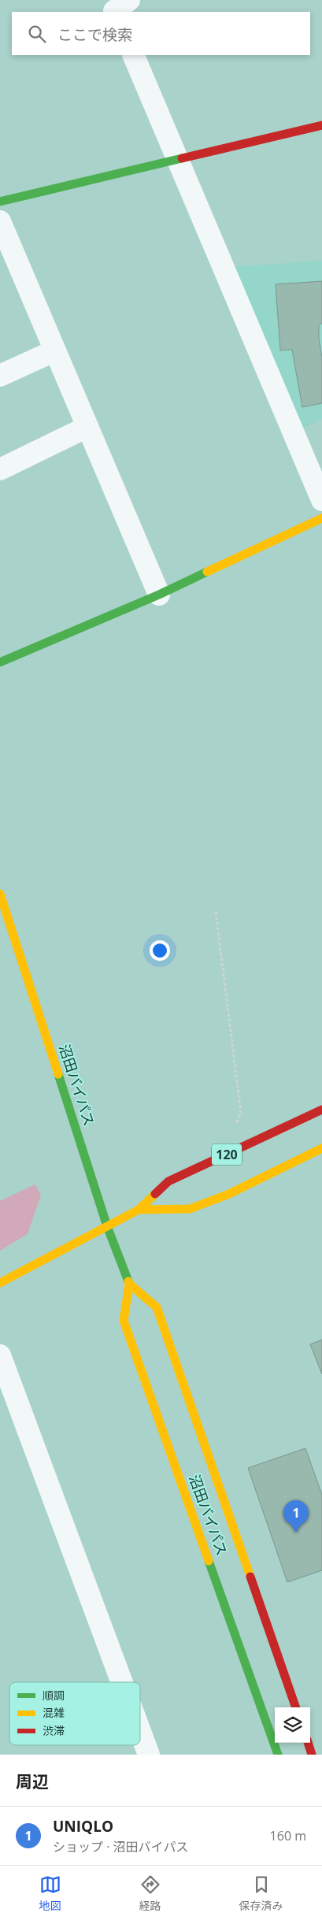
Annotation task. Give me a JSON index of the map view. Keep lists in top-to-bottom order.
{
  "streets": {
    "main road": ["沼田バイパス", "120"]
  },
  "crossings": [
    ["沼田バイパス", "120"]
  ],
  "legend": ["順調", "混雑", "渋滞"],
  "page": {
    "search": "ここで検索",
    "pins": "1",
    "heading": "周辺",
    "list": [
      {
        "mark": "1",
        "name": "UNIQLO",
        "note": "ショップ · 沼田バイパス",
        "value": "160 m"
      }
    ],
    "nav": ["地図", "経路", "保存済み"]
  }
}
